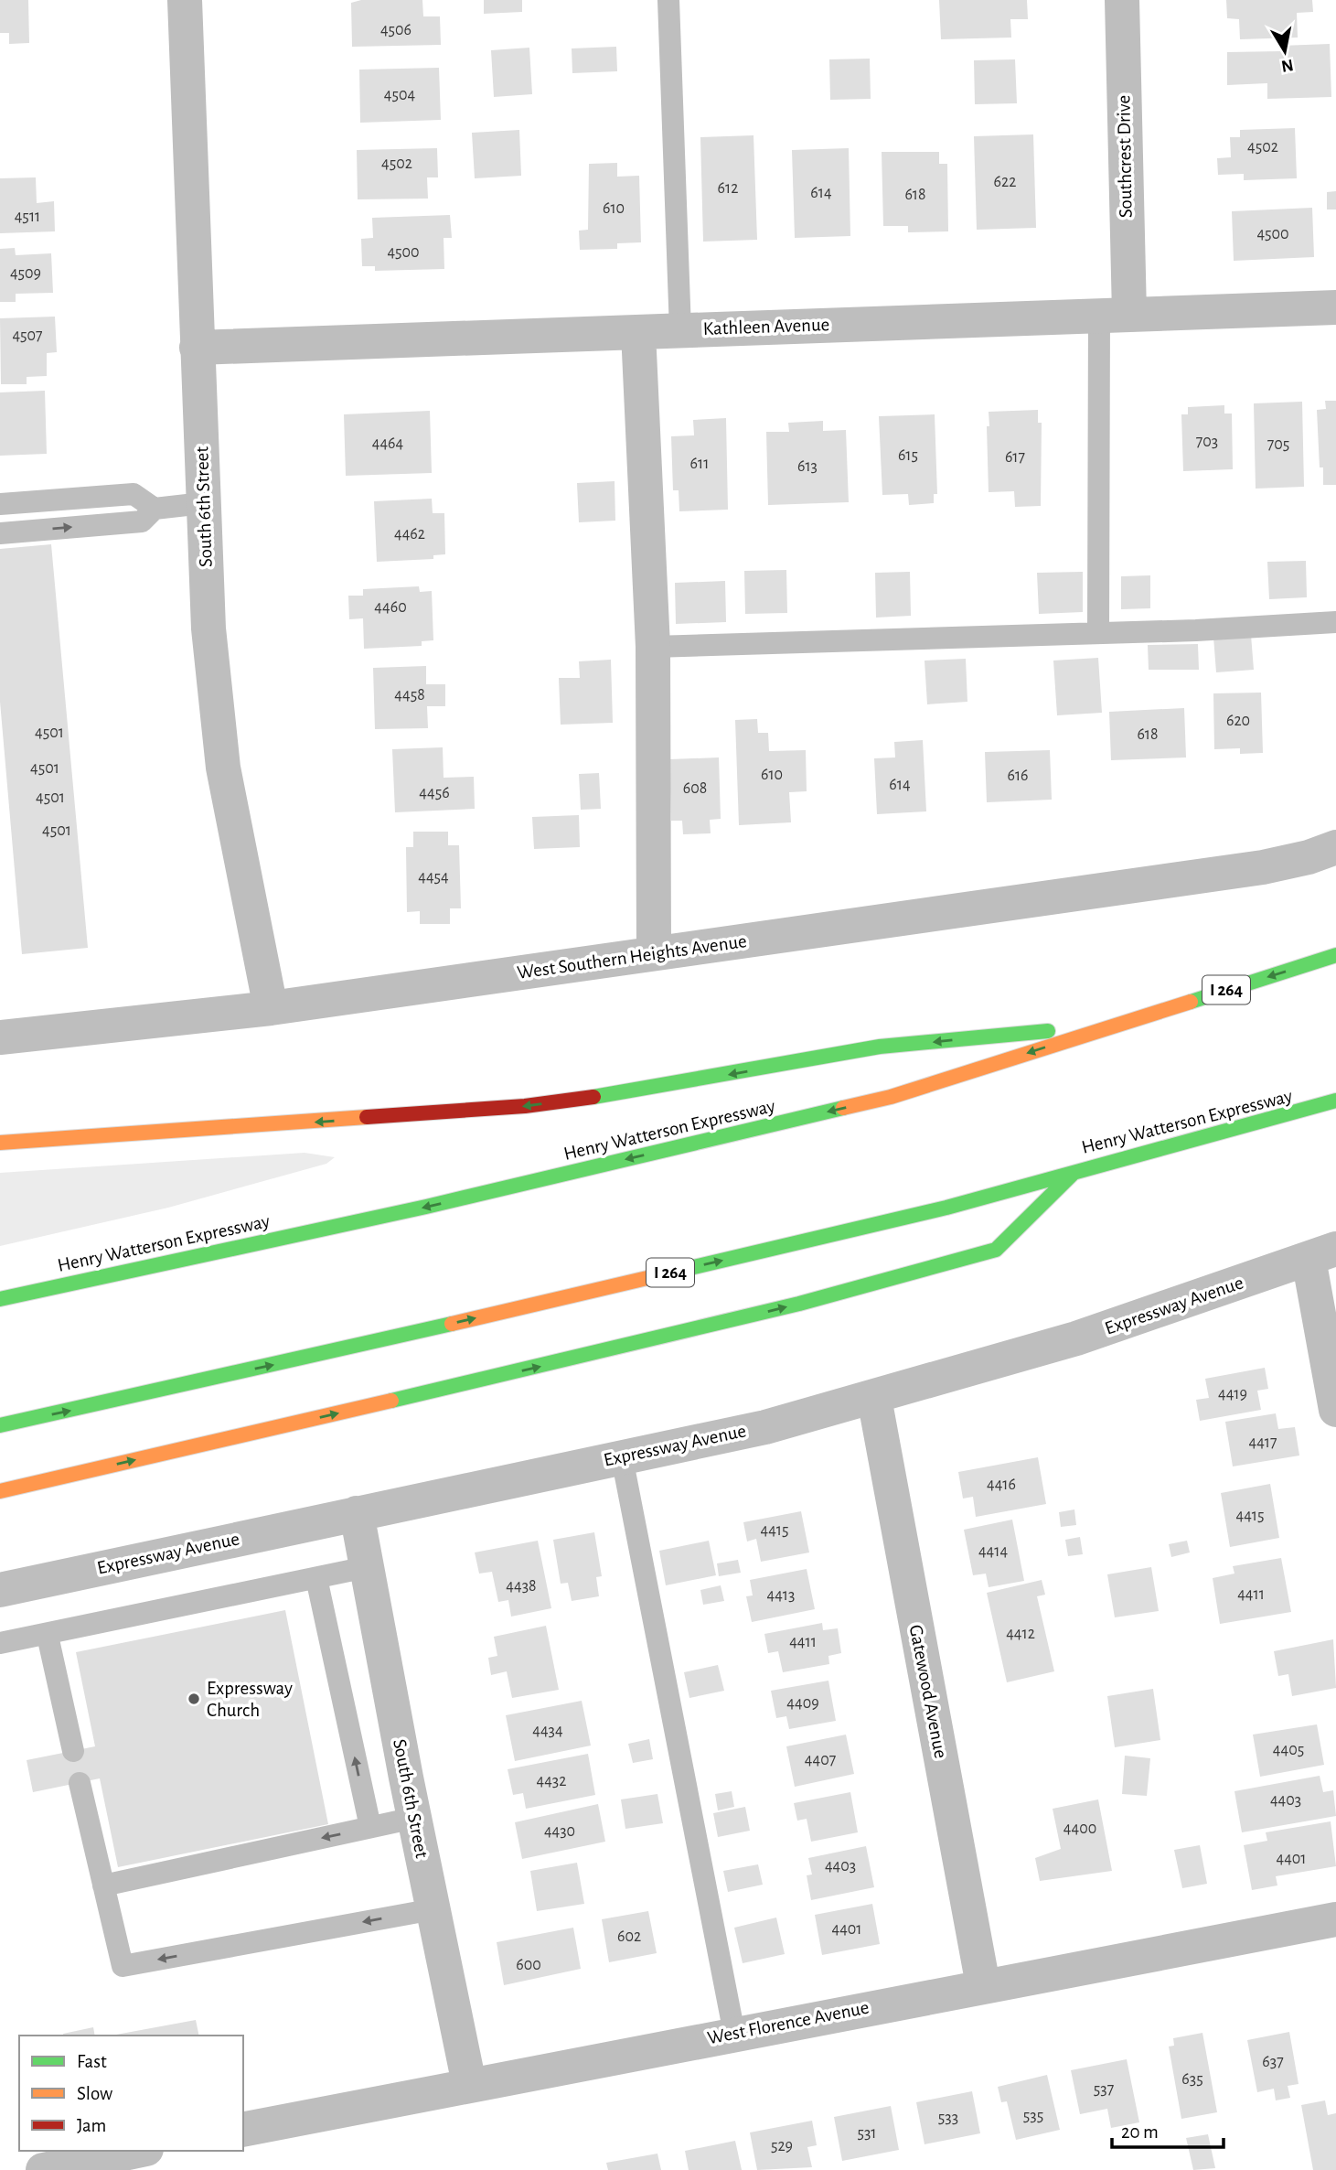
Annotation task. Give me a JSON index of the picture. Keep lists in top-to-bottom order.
{
  "streets": {
    "highway": ["I 264", "Henry Watterson Expressway"],
    "street": [
      "Southcrest Drive",
      "Kathleen Avenue",
      "South 6th Street",
      "West Southern Heights Avenue",
      "Expressway Avenue",
      "Gatewood Avenue",
      "West Florence Avenue"
    ]
  },
  "crossings": [
    ["Southcrest Drive", "Kathleen Avenue"],
    ["Kathleen Avenue", "South 6th Street"],
    ["South 6th Street", "West Southern Heights Avenue"],
    ["South 6th Street", "Expressway Avenue"],
    ["South 6th Street", "West Florence Avenue"],
    ["Expressway Avenue", "Gatewood Avenue"],
    ["Gatewood Avenue", "West Florence Avenue"]
  ],
  "places": ["Expressway Church"],
  "house_numbers": [
    "4506",
    "4504",
    "4502",
    "4502",
    "622",
    "612",
    "614",
    "618",
    "610",
    "4511",
    "4500",
    "4500",
    "4509",
    "4507",
    "703",
    "4464",
    "705",
    "615",
    "617",
    "611",
    "613",
    "4462",
    "4460",
    "4458",
    "620",
    "4501",
    "618",
    "4501",
    "610",
    "616",
    "614",
    "608",
    "4456",
    "4501",
    "4501",
    "4454",
    "4419",
    "4417",
    "4416",
    "4415",
    "4415",
    "4414",
    "4438",
    "4411",
    "4413",
    "4412",
    "4411",
    "4409",
    "4434",
    "4405",
    "4407",
    "4432",
    "4403",
    "4400",
    "4430",
    "4401",
    "4403",
    "4401",
    "602",
    "600",
    "637",
    "635",
    "537",
    "535",
    "533",
    "531",
    "529"
  ],
  "legend": ["Fast", "Slow", "Jam"],
  "scale_bar": "20 m",
  "north": "bottom"
}
